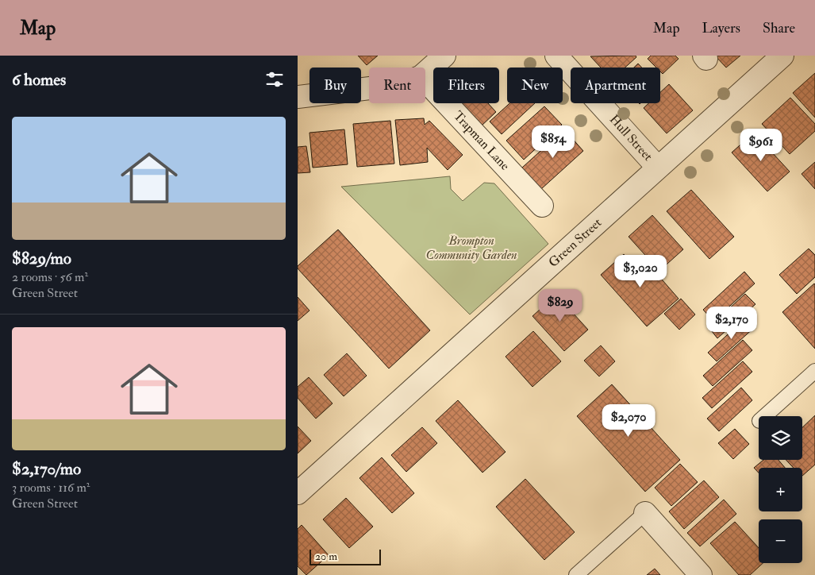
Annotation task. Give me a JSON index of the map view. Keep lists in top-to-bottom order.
{
  "streets": {
    "street": ["Hull Street", "Trapman Lane", "Green Street"]
  },
  "crossings": [
    ["Hull Street", "Green Street"]
  ],
  "parks": ["Brompton Community Garden"],
  "scale_bar": "20 m",
  "page": {
    "header": "Map",
    "nav": ["Map", "Layers", "Share"],
    "heading": "6 homes",
    "chip": [
      "Buy",
      "Rent",
      "Filters",
      "New",
      "Apartment"
    ],
    "list": [
      {
        "name": "$829/mo",
        "note": "2 rooms · 56 m² · Green Street"
      },
      {
        "name": "$2,170/mo",
        "note": "3 rooms · 116 m² · Green Street"
      }
    ],
    "price": [
      "$854",
      "$961",
      "$3,020",
      "$829",
      "$2,170",
      "$2,070"
    ],
    "map_buttons": ["+", "−"],
    "scale": "20 m"
  }
}
